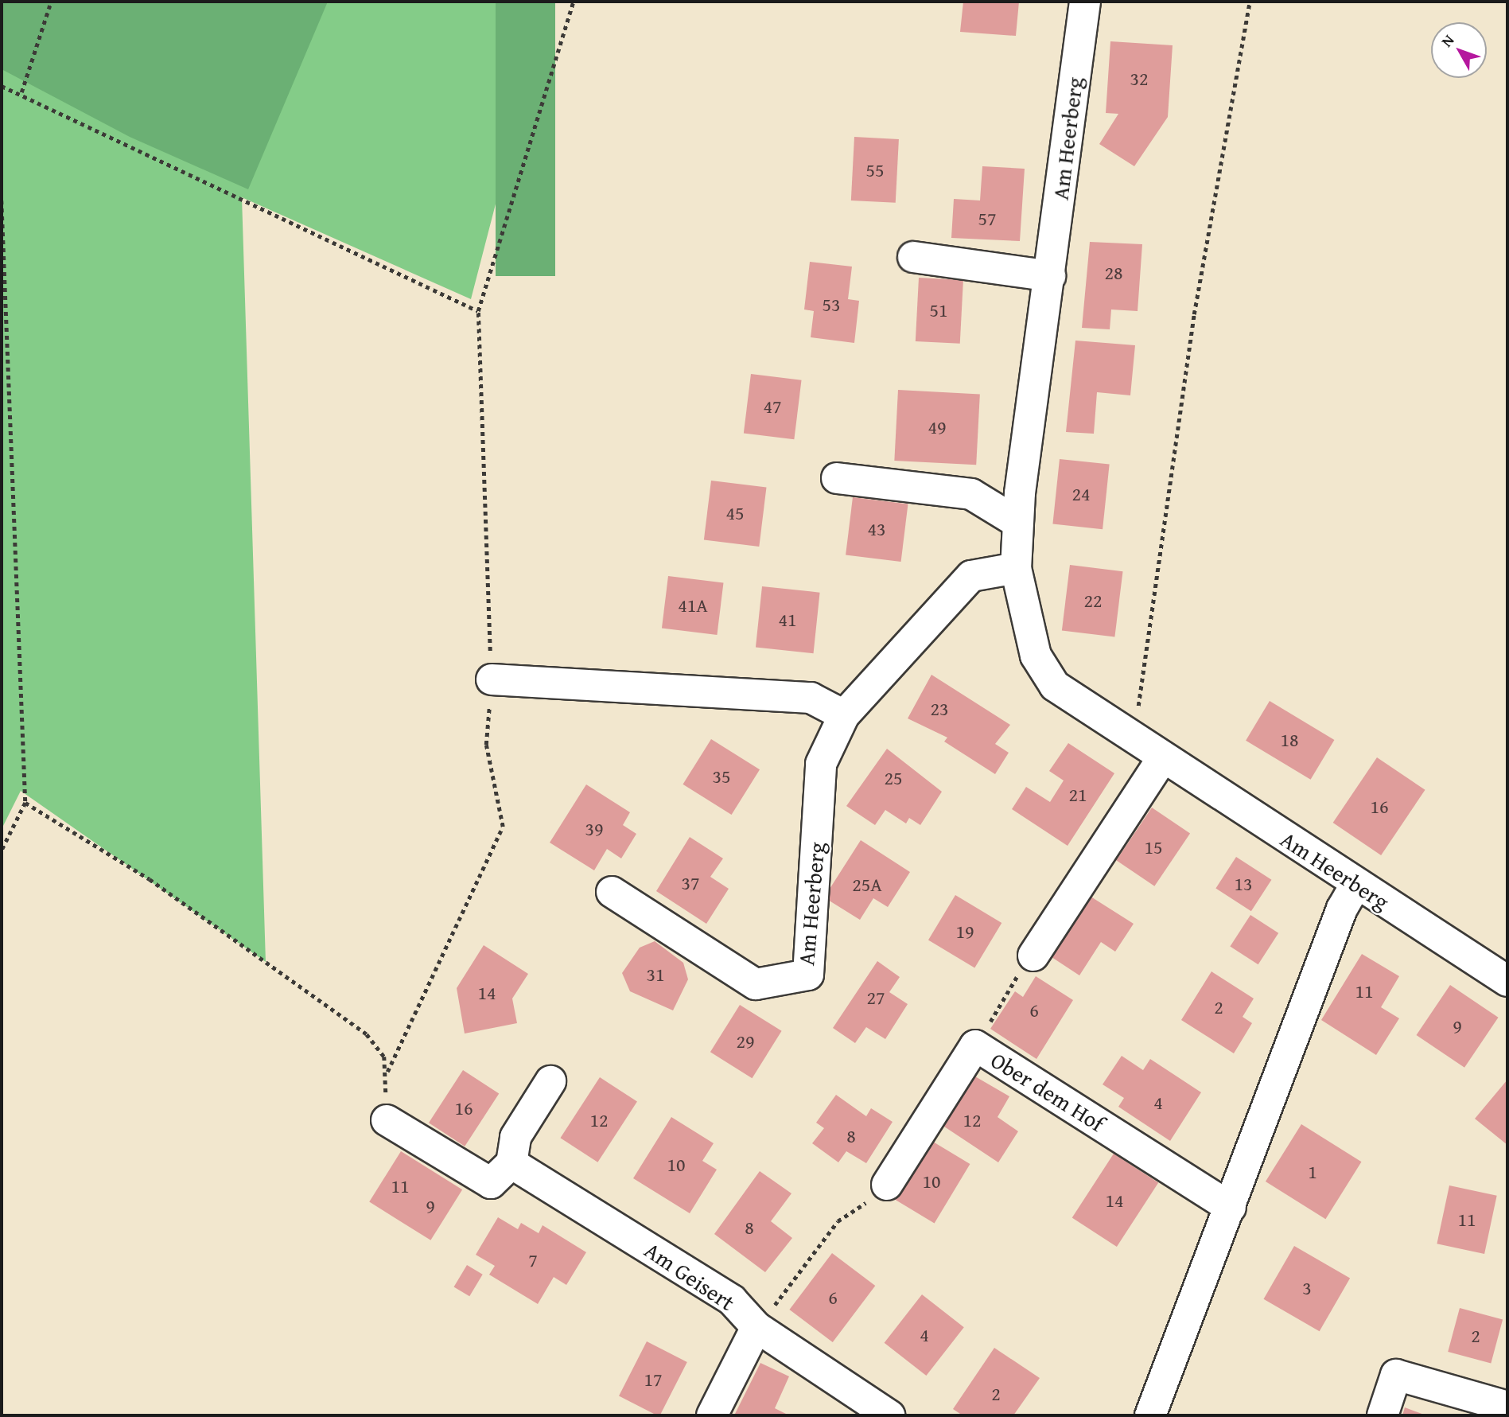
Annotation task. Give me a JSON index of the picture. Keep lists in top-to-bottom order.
{
  "streets": {
    "street": ["Am Heerberg", "Ober dem Hof", "Am Geisert"]
  },
  "house_numbers": [
    "32",
    "55",
    "57",
    "28",
    "53",
    "51",
    "47",
    "49",
    "24",
    "45",
    "43",
    "22",
    "41A",
    "41",
    "23",
    "18",
    "35",
    "25",
    "21",
    "16",
    "39",
    "15",
    "37",
    "13",
    "25A",
    "19",
    "31",
    "11",
    "14",
    "27",
    "2",
    "6",
    "9",
    "29",
    "4",
    "16",
    "12",
    "12",
    "8",
    "10",
    "1",
    "10",
    "11",
    "14",
    "9",
    "11",
    "8",
    "7",
    "3",
    "6",
    "4",
    "2",
    "17",
    "2"
  ],
  "north": "top left"
}
